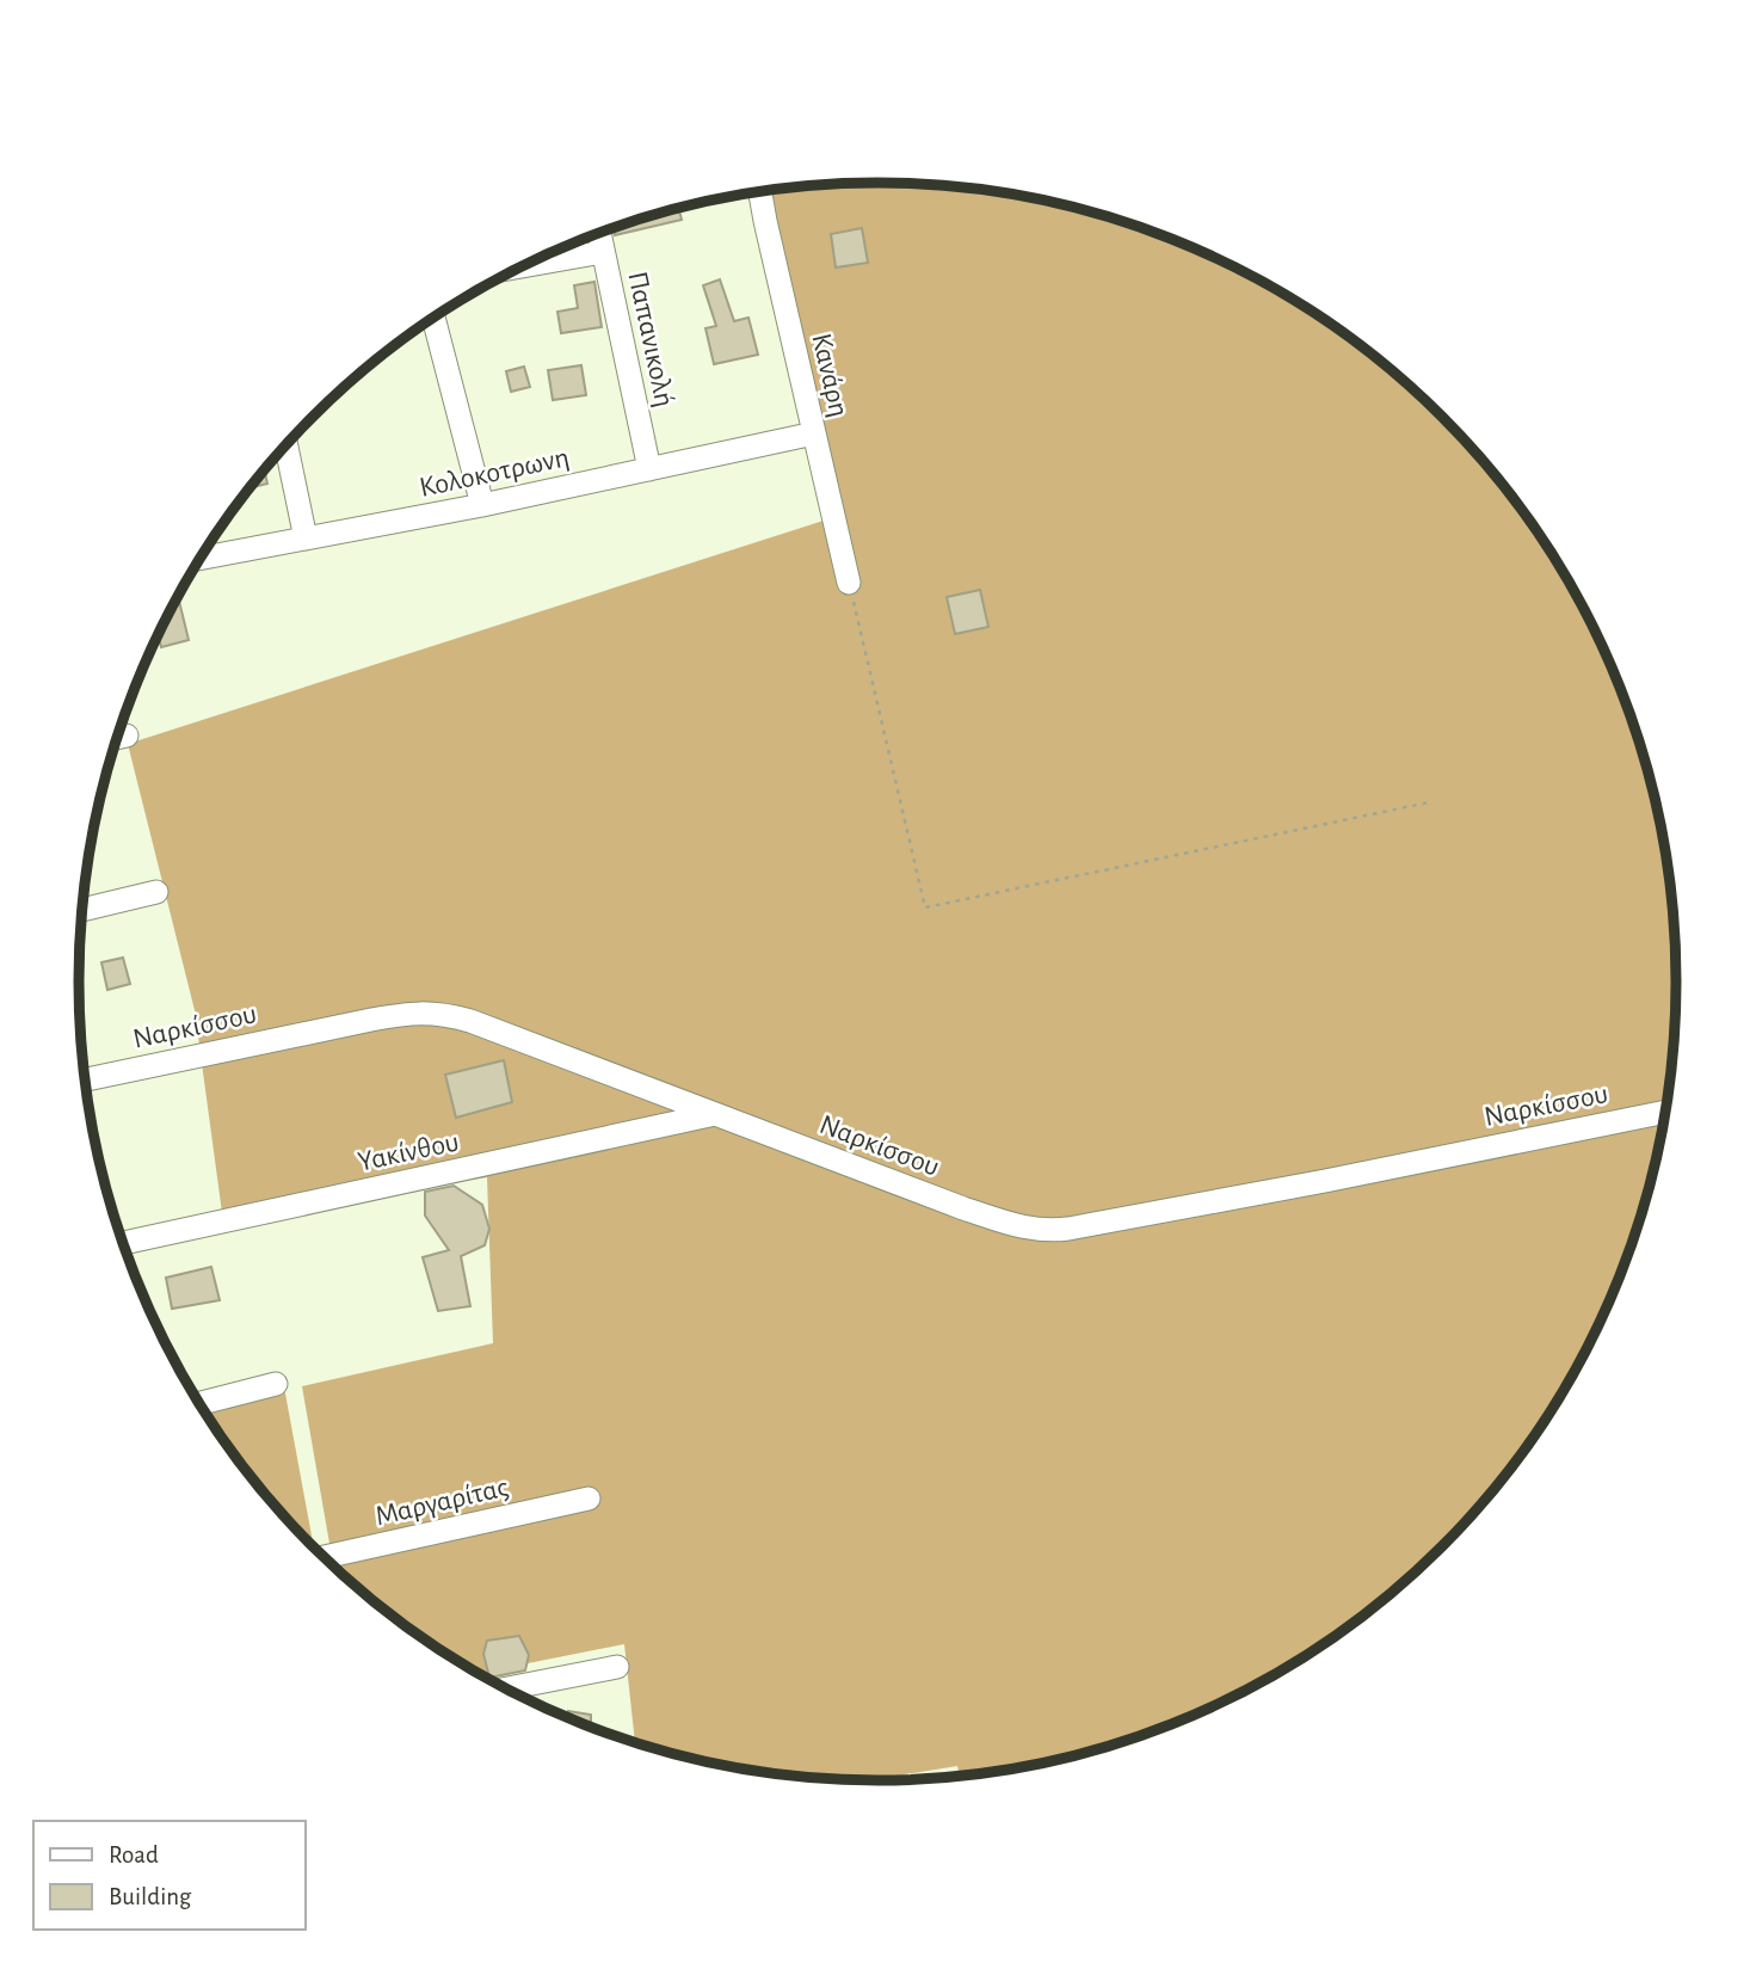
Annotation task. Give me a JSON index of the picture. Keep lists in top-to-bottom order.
{
  "streets": {
    "street": [
      "Παπανικολή",
      "Κανάρη",
      "Κολοκοτρωνη",
      "Ναρκίσσου",
      "Υακίνθου",
      "Μαργαρίτας"
    ]
  },
  "crossings": [
    ["Παπανικολή", "Κολοκοτρωνη"],
    ["Κανάρη", "Κολοκοτρωνη"],
    ["Ναρκίσσου", "Υακίνθου"]
  ],
  "legend": ["Road", "Building"]
}
